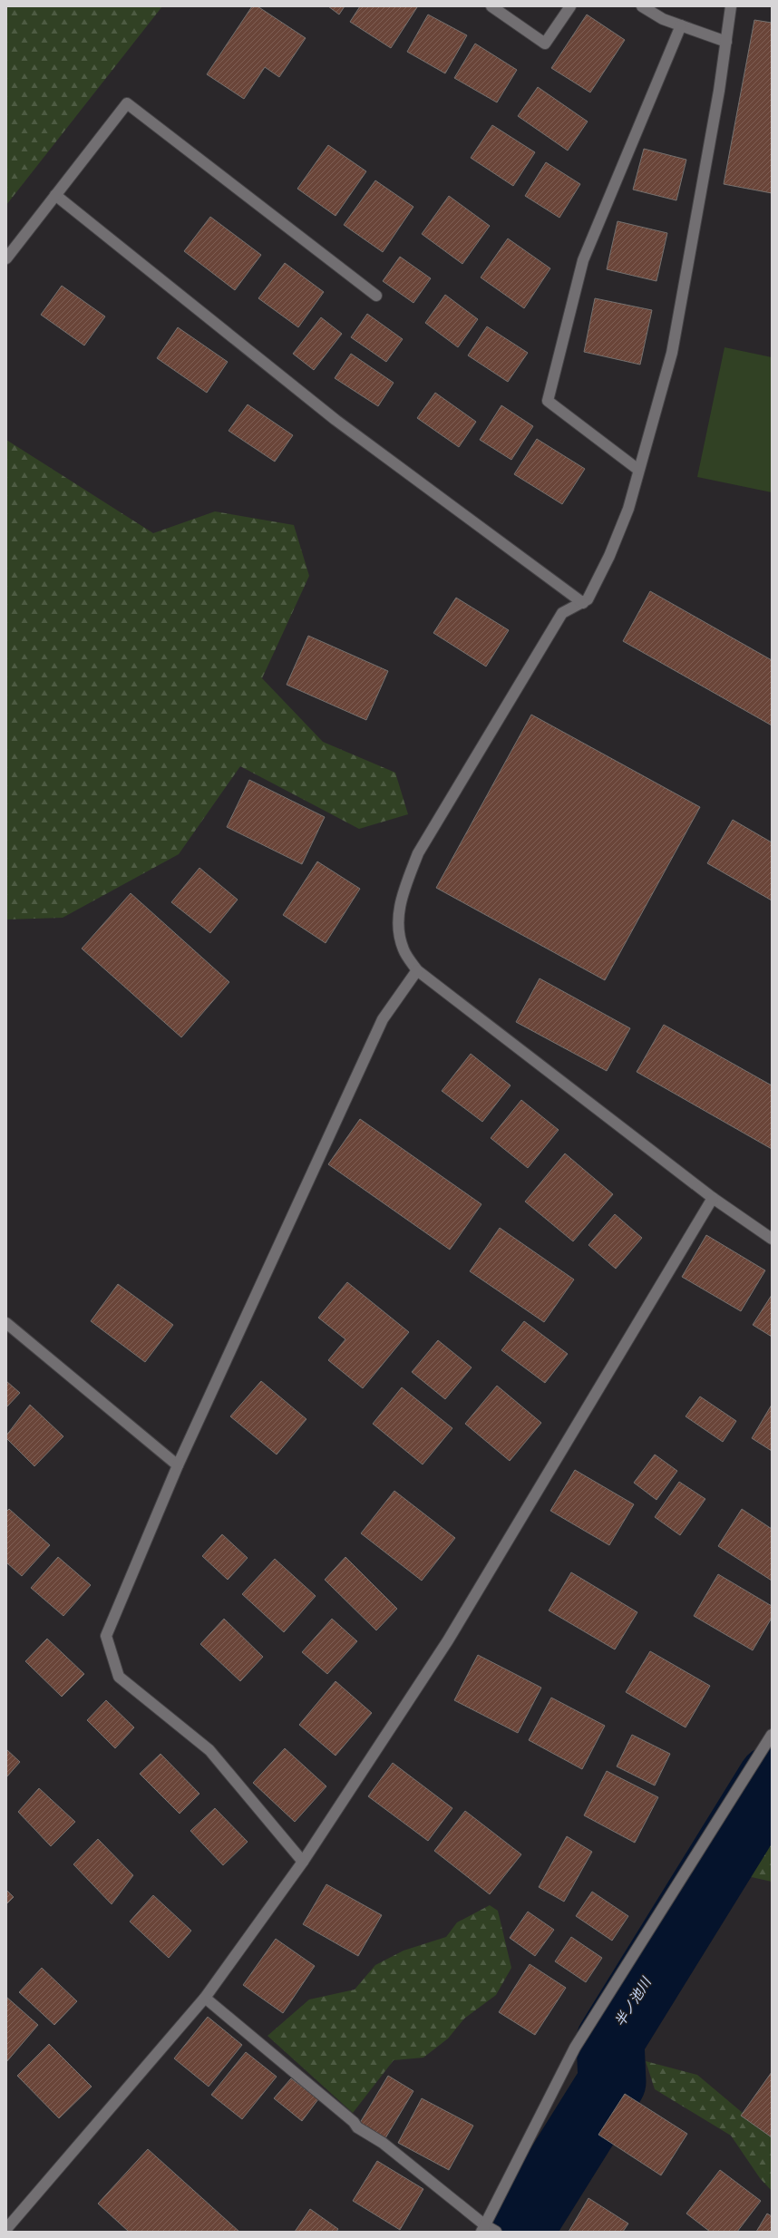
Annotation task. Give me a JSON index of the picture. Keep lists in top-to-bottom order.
{
  "water": ["半ノ池川"]
}
